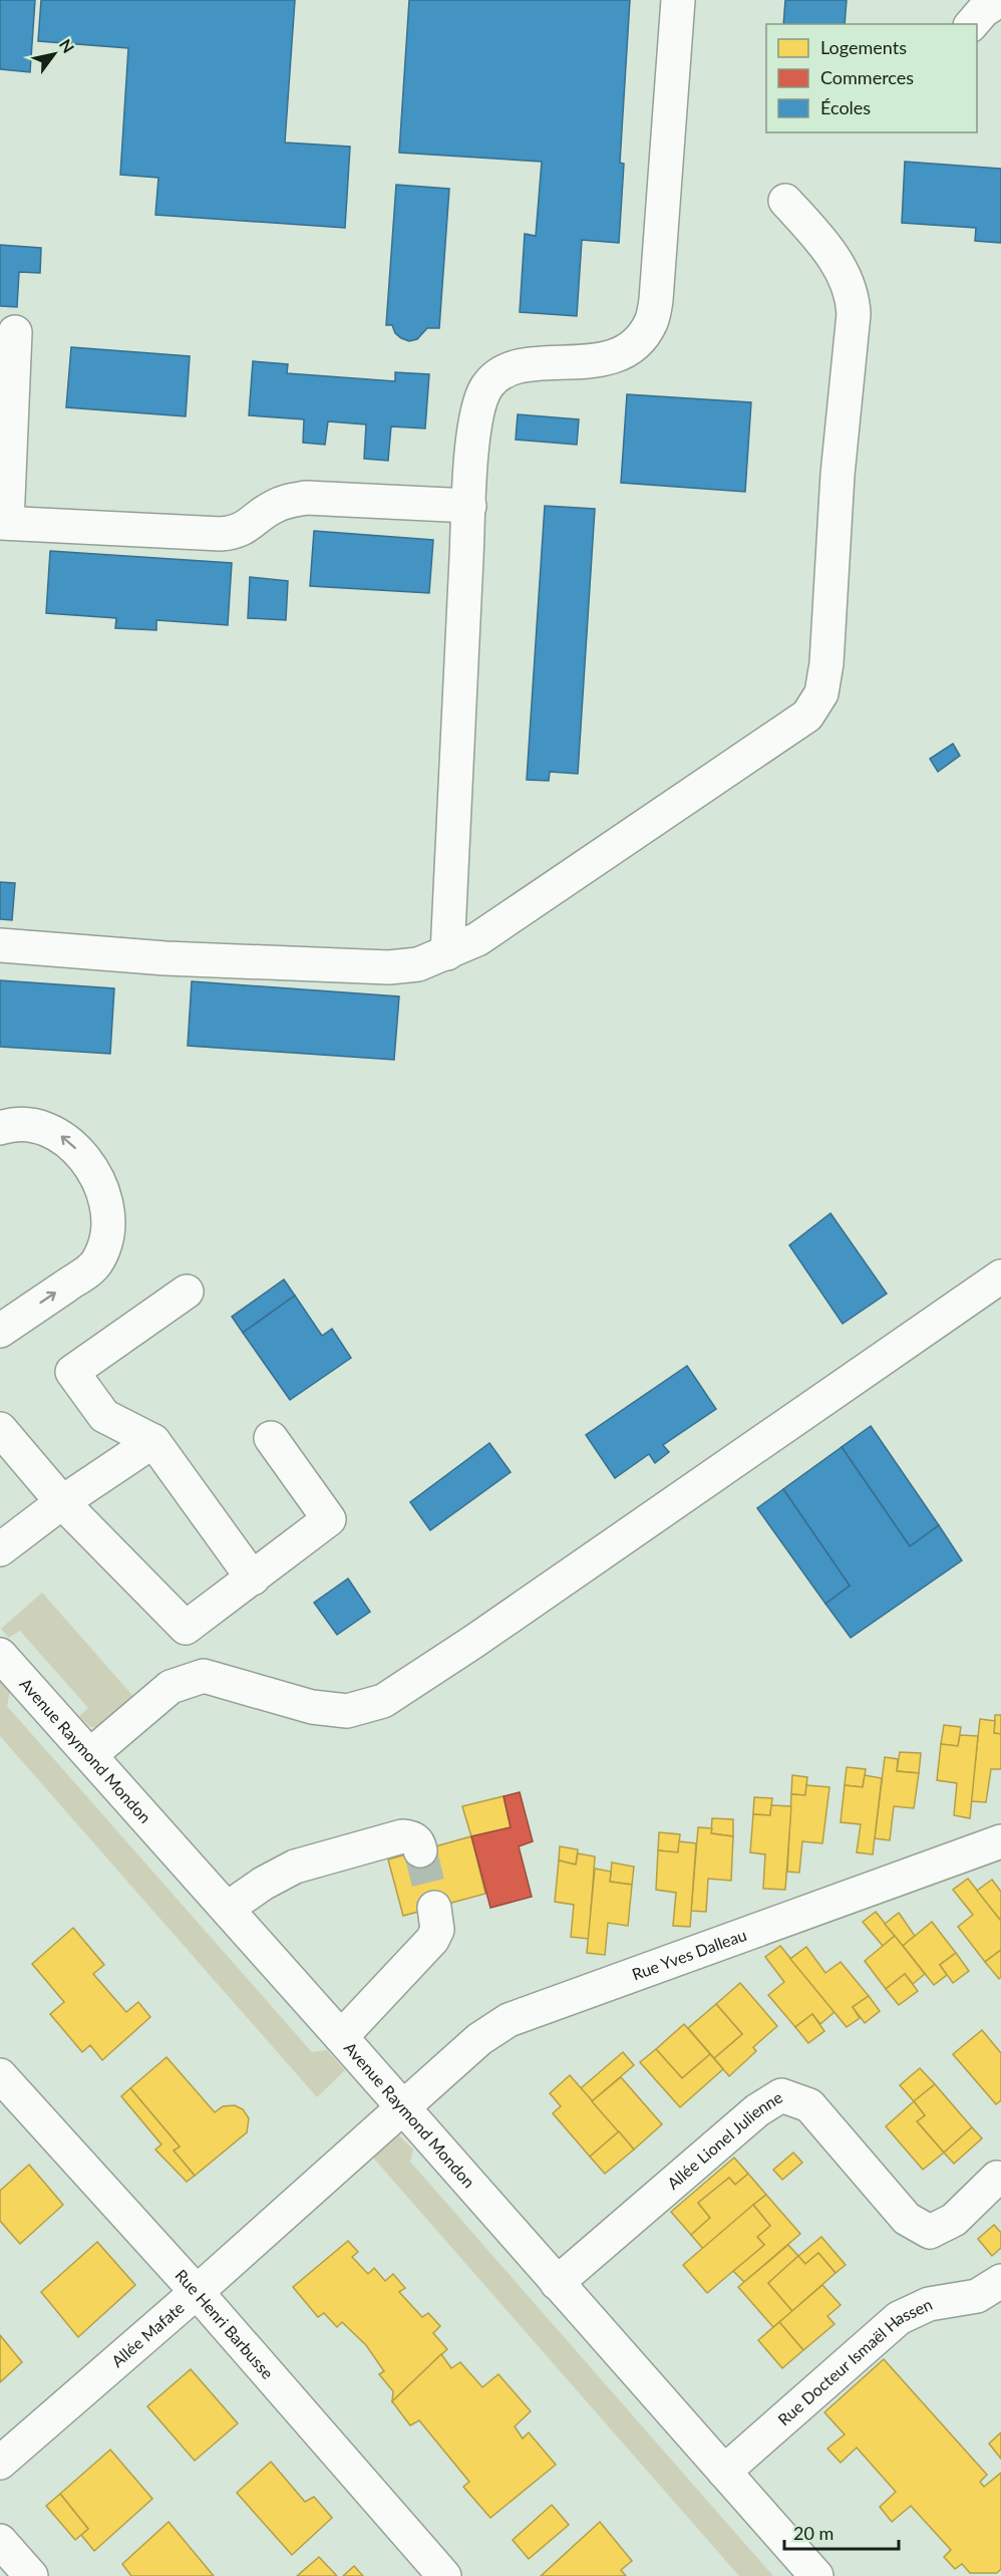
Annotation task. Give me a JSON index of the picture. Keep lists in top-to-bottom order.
{
  "streets": {
    "street": [
      "Avenue Raymond Mondon",
      "Rue Yves Dalleau",
      "Allée Lionel Julienne",
      "Rue Henri Barbusse",
      "Allée Mafate",
      "Rue Docteur Ismaël Hassen"
    ]
  },
  "crossings": [
    ["Avenue Raymond Mondon", "Rue Yves Dalleau"],
    ["Avenue Raymond Mondon", "Allée Lionel Julienne"],
    ["Avenue Raymond Mondon", "Allée Mafate"],
    ["Avenue Raymond Mondon", "Rue Docteur Ismaël Hassen"],
    ["Rue Yves Dalleau", "Allée Mafate"],
    ["Rue Henri Barbusse", "Allée Mafate"]
  ],
  "legend": ["Logements", "Commerces", "Écoles"],
  "scale_bar": "20 m",
  "north": "top right"
}
